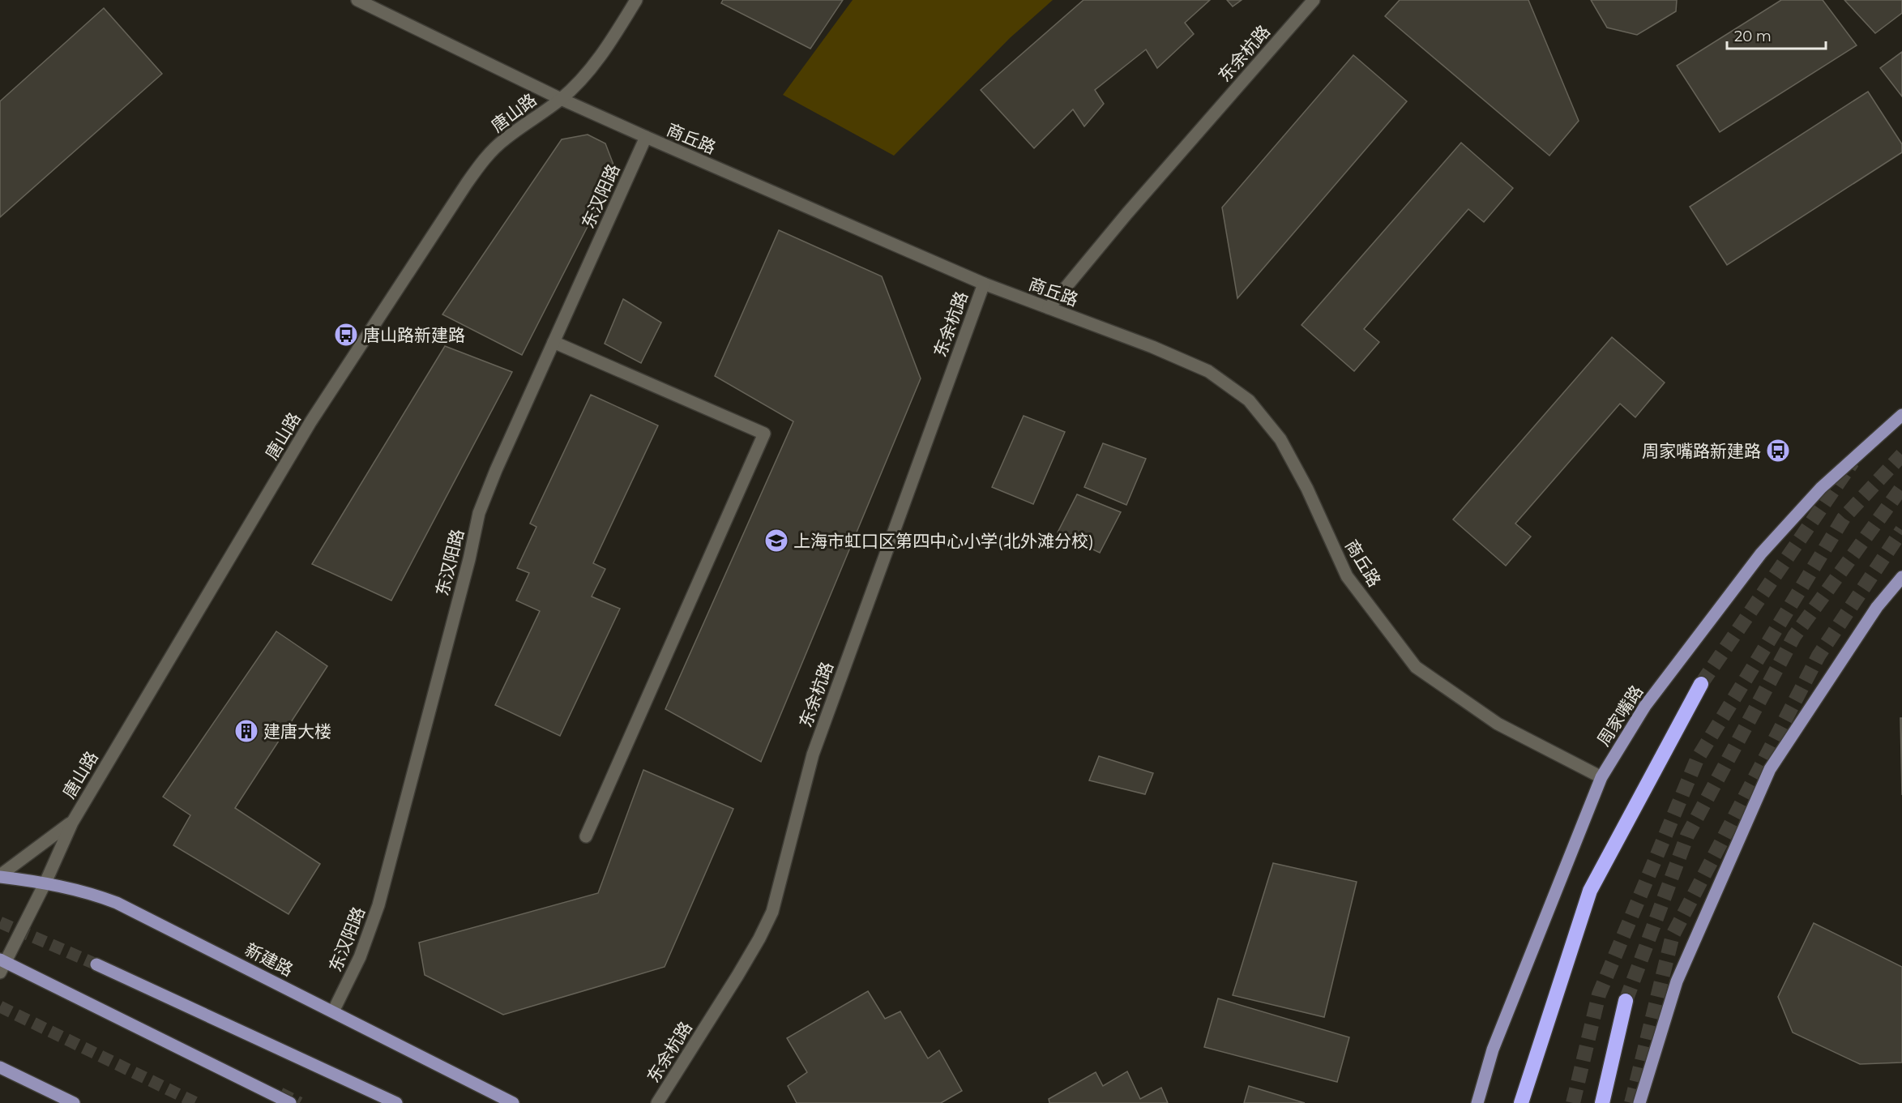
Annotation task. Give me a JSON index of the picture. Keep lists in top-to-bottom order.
{
  "streets": {
    "main road": ["周家嘴路", "新建路"],
    "street": [
      "东余杭路",
      "唐山路",
      "商丘路",
      "东汉阳路"
    ]
  },
  "crossings": [
    ["东余杭路", "商丘路"],
    ["唐山路", "商丘路"],
    ["唐山路", "新建路"],
    ["商丘路", "东汉阳路"],
    ["商丘路", "周家嘴路"],
    ["东汉阳路", "新建路"]
  ],
  "places": {
    "bus stop": ["唐山路新建路", "周家嘴路新建路"],
    "school or university": ["上海市虹口区第四中心小学(北外滩分校)"],
    "building": ["建唐大楼"]
  },
  "scale_bar": "20 m"
}
